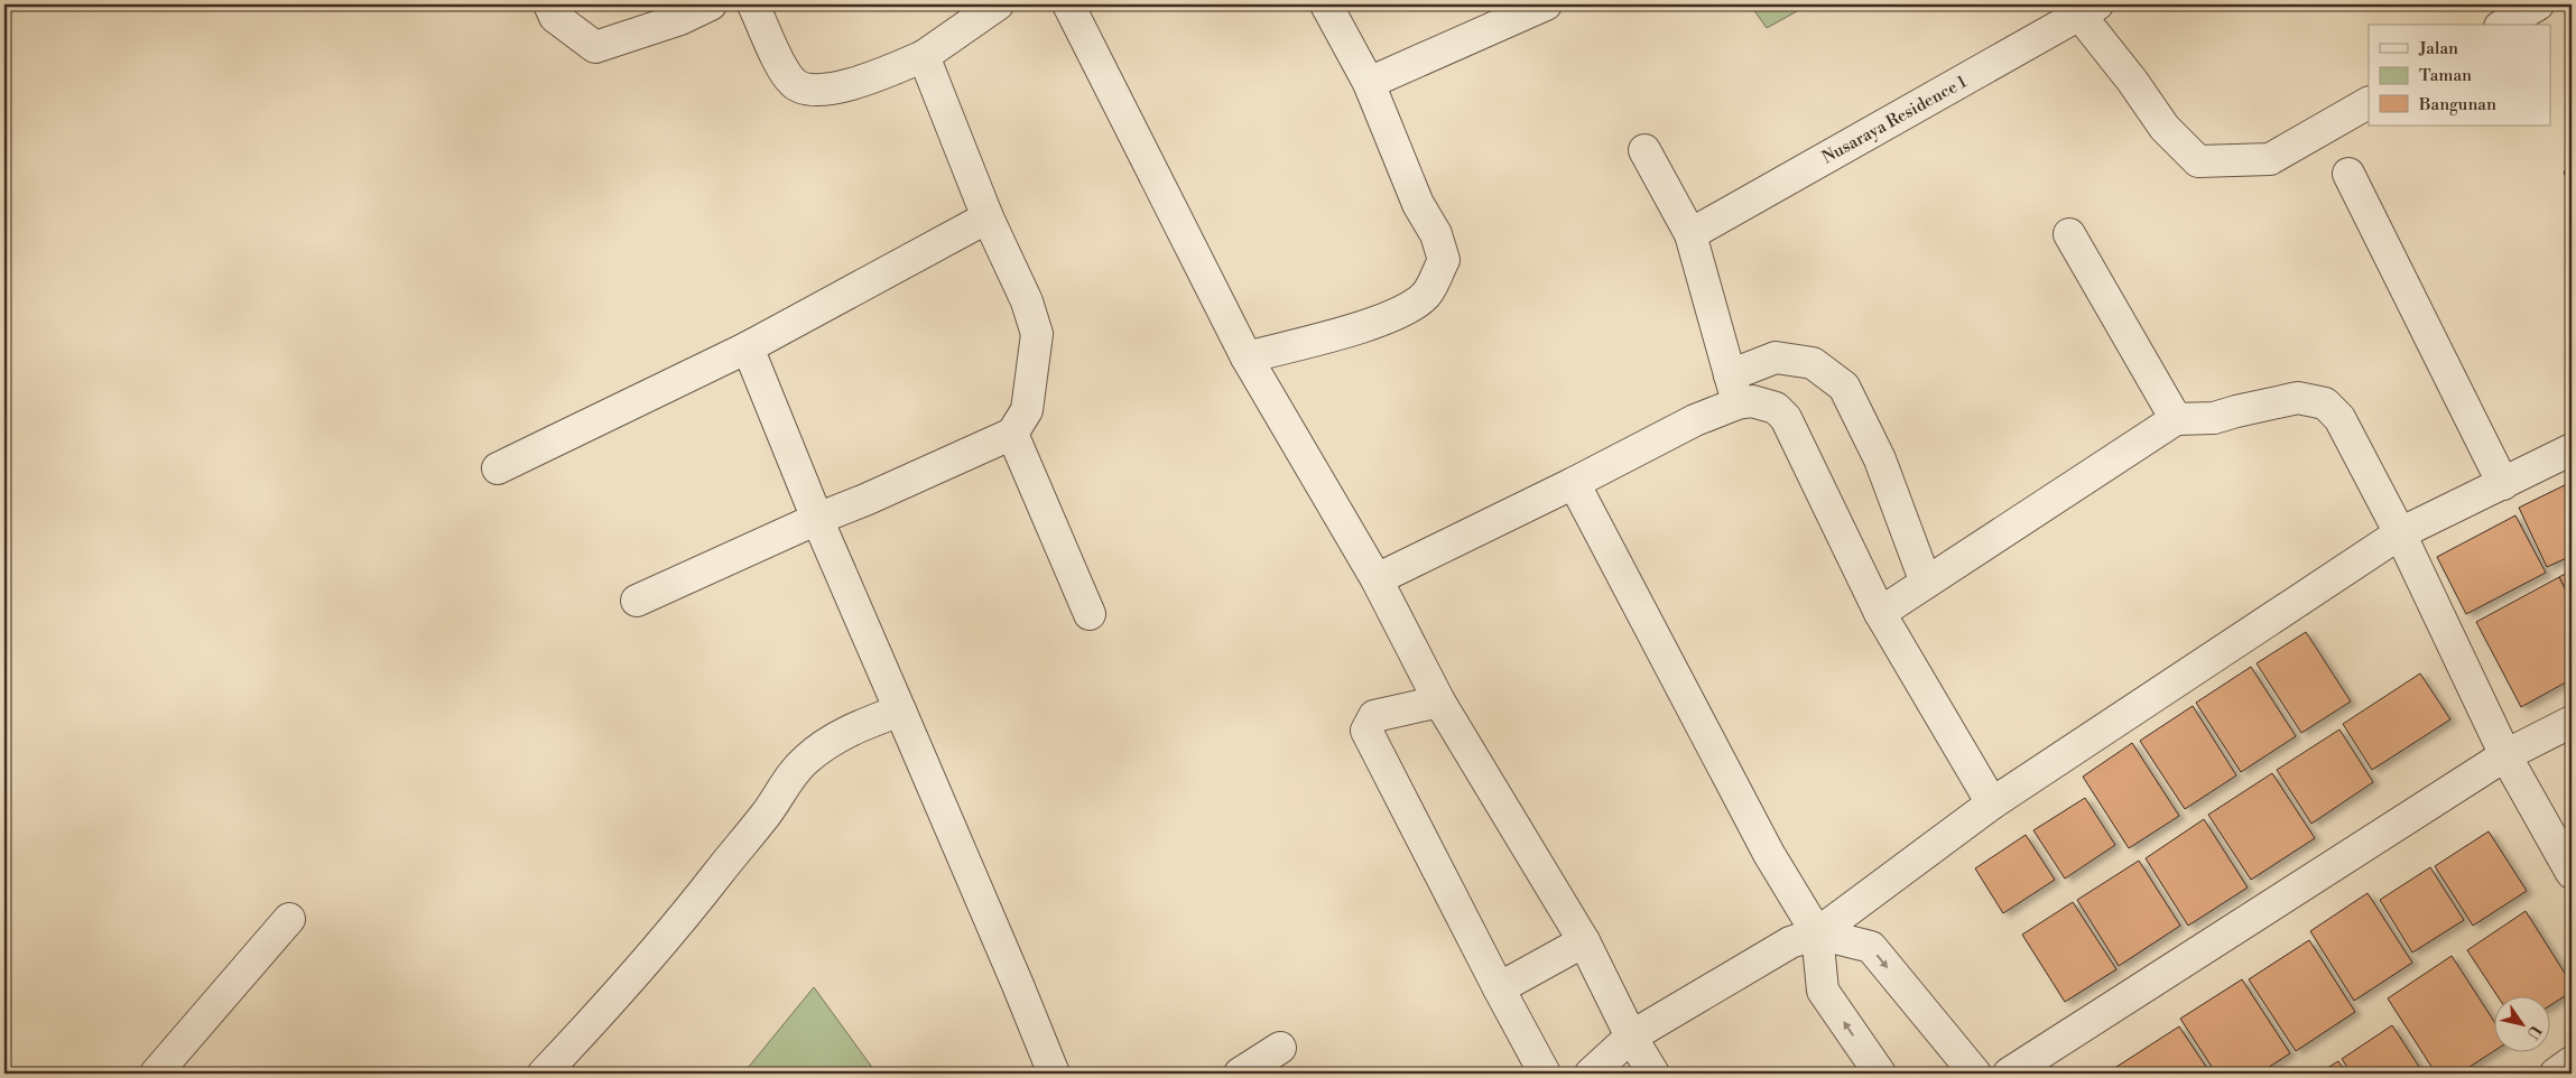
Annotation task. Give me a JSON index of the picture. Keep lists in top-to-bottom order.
{
  "streets": {
    "street": ["Nusaraya Residence 1"]
  },
  "legend": ["Jalan", "Taman", "Bangunan"],
  "north": "bottom right"
}
